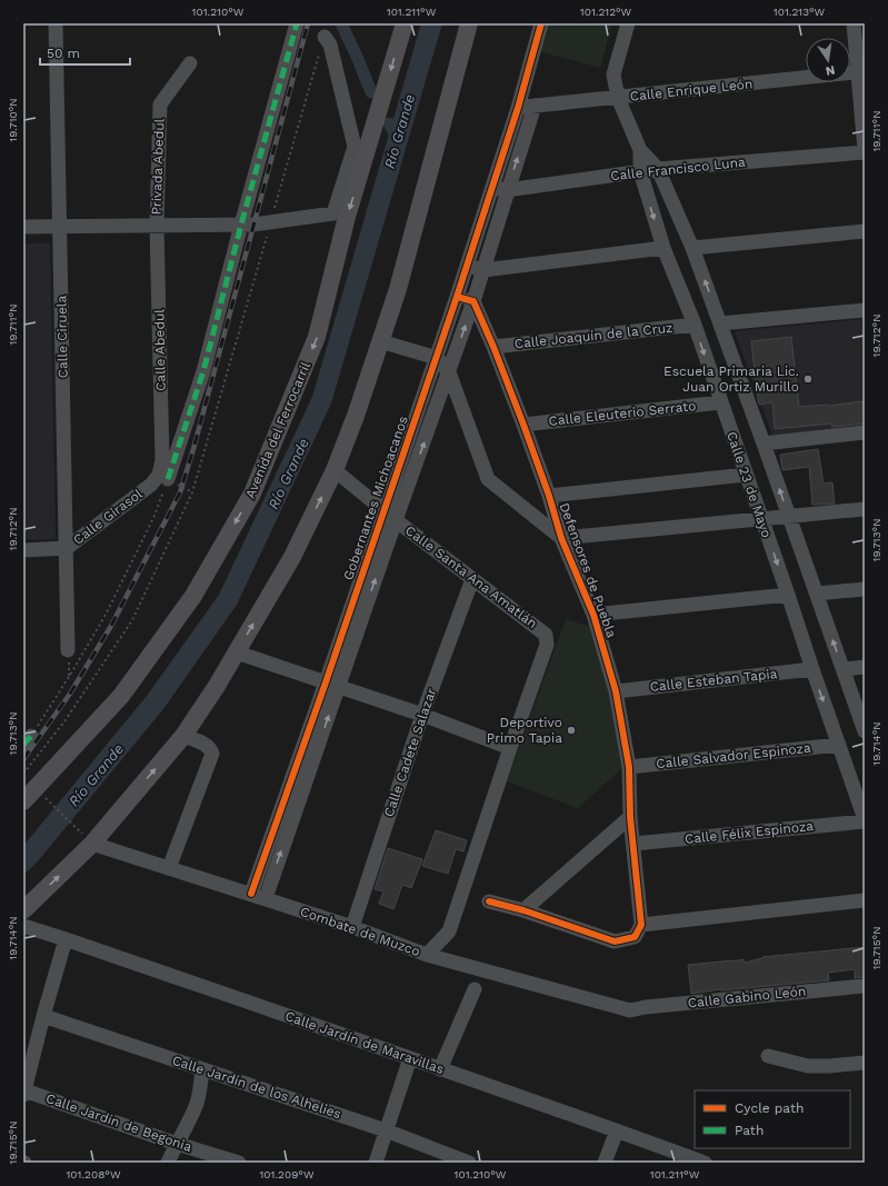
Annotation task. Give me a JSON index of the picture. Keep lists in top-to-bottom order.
{
  "streets": {
    "main road": ["Avenida del Ferrocarril"],
    "street": [
      "Calle Enrique León",
      "Privada Abedul",
      "Calle Francisco Luna",
      "Calle Joaquín de la Cruz",
      "Calle Ciruela",
      "Calle Abedul",
      "Calle Eleuterio Serrato",
      "Calle 23 de Mayo",
      "Gobernantes Michoacanos",
      "Calle Girasol",
      "Defensores de Puebla",
      "Calle Santa Ana Amatlán",
      "Calle Esteban Tapia",
      "Calle Cadete Salazar",
      "Calle Salvador Espinoza",
      "Calle Félix Espinoza",
      "Combate de Muzco",
      "Calle Gabino León",
      "Calle Jardín de Maravillas",
      "Calle Jardín de los Alhelies",
      "Calle Jardín de Begonia"
    ]
  },
  "crossings": [
    ["Calle Enrique León", "Calle 23 de Mayo"],
    ["Calle Enrique León", "Gobernantes Michoacanos"],
    ["Privada Abedul", "Calle Abedul"],
    ["Calle Francisco Luna", "Calle 23 de Mayo"],
    ["Calle Francisco Luna", "Gobernantes Michoacanos"],
    ["Calle Joaquín de la Cruz", "Calle 23 de Mayo"],
    ["Calle Joaquín de la Cruz", "Defensores de Puebla"],
    ["Calle Ciruela", "Calle Girasol"],
    ["Calle Abedul", "Calle Girasol"],
    ["Calle Eleuterio Serrato", "Calle 23 de Mayo"],
    ["Calle Eleuterio Serrato", "Defensores de Puebla"],
    ["Calle 23 de Mayo", "Calle Esteban Tapia"],
    ["Calle 23 de Mayo", "Calle Salvador Espinoza"],
    ["Calle 23 de Mayo", "Calle Félix Espinoza"],
    ["Gobernantes Michoacanos", "Defensores de Puebla"],
    ["Gobernantes Michoacanos", "Calle Santa Ana Amatlán"],
    ["Gobernantes Michoacanos", "Combate de Muzco"],
    ["Defensores de Puebla", "Calle Esteban Tapia"],
    ["Defensores de Puebla", "Calle Salvador Espinoza"],
    ["Defensores de Puebla", "Calle Félix Espinoza"],
    ["Calle Santa Ana Amatlán", "Calle Cadete Salazar"],
    ["Calle Santa Ana Amatlán", "Combate de Muzco"],
    ["Calle Cadete Salazar", "Combate de Muzco"],
    ["Combate de Muzco", "Calle Gabino León"]
  ],
  "water": ["Río Grande"],
  "places": ["Escuela Primaria Lic. Juan Ortiz Murillo", "Deportivo Primo Tapia"],
  "legend": ["Cycle path", "Path"],
  "scale_bar": "50 m",
  "north": "bottom",
  "coordinates": [
    "101.210°W",
    "101.211°W",
    "101.212°W",
    "101.213°W",
    "19.710°N",
    "19.711°N",
    "19.712°N",
    "19.713°N",
    "19.714°N",
    "19.715°N",
    "101.208°W",
    "101.209°W"
  ]
}
